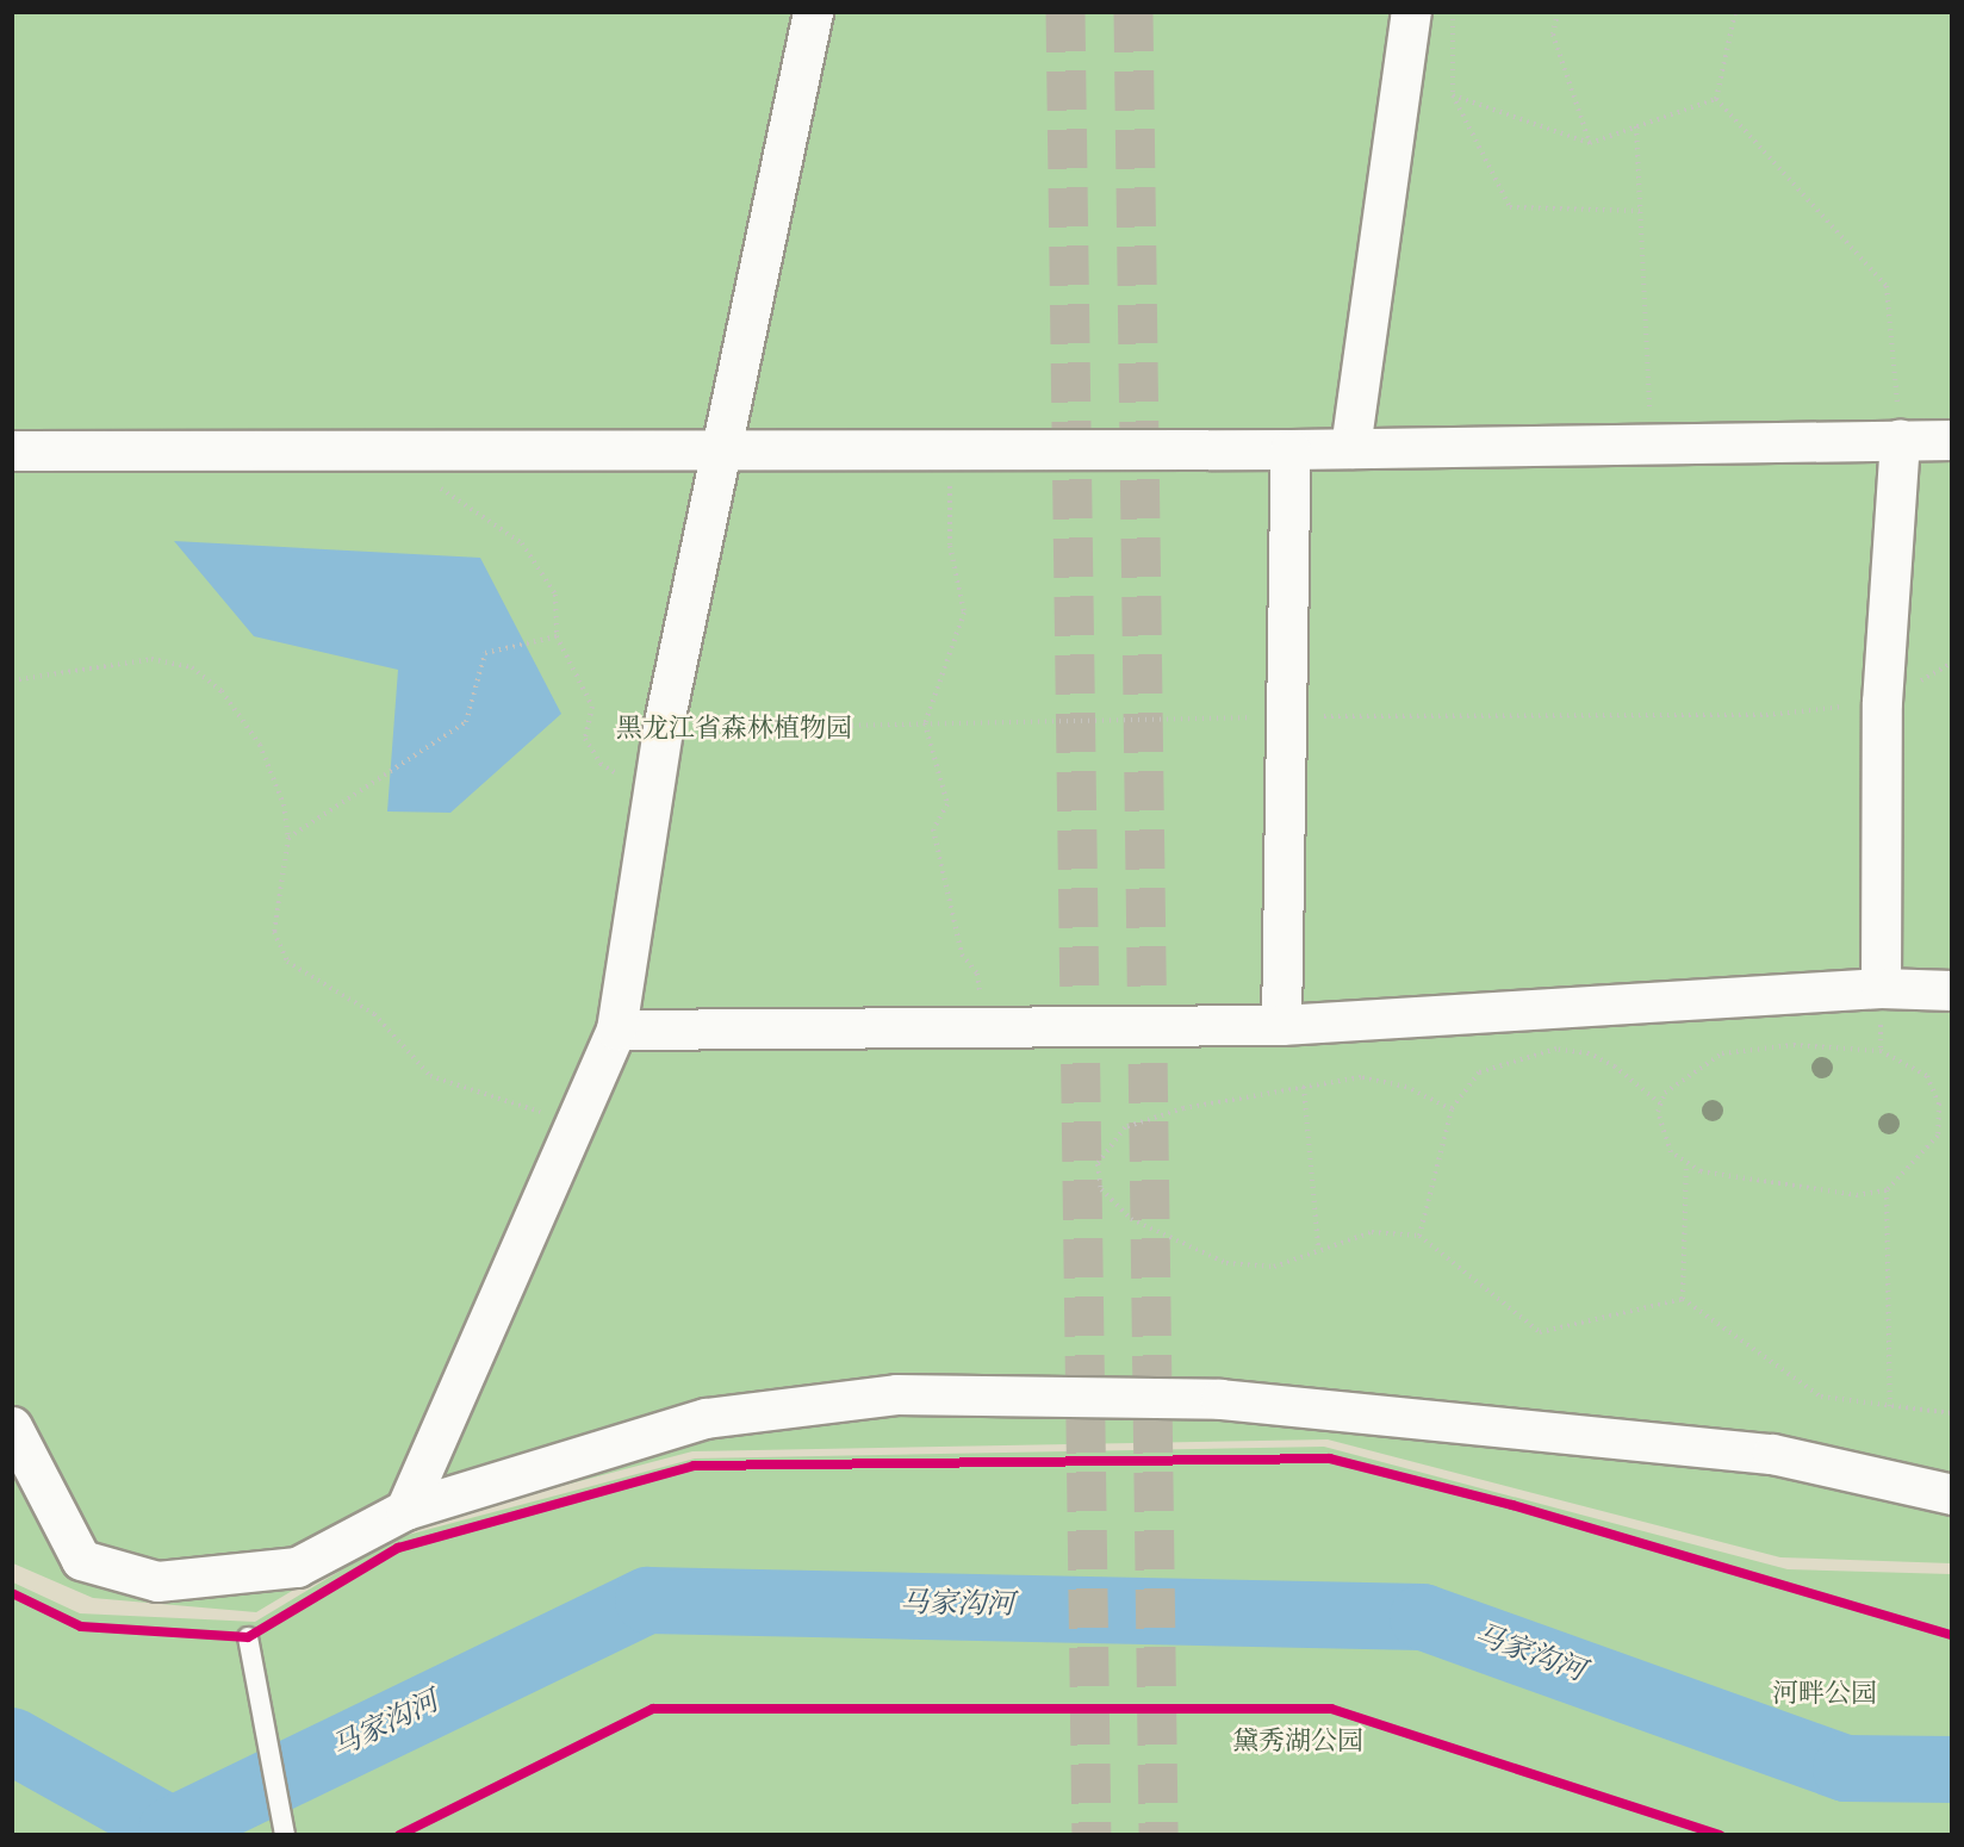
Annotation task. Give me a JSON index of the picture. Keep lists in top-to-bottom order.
{
  "water": ["马家沟河"],
  "parks": ["黑龙江省森林植物园", "河畔公园", "黛秀湖公园"]
}
